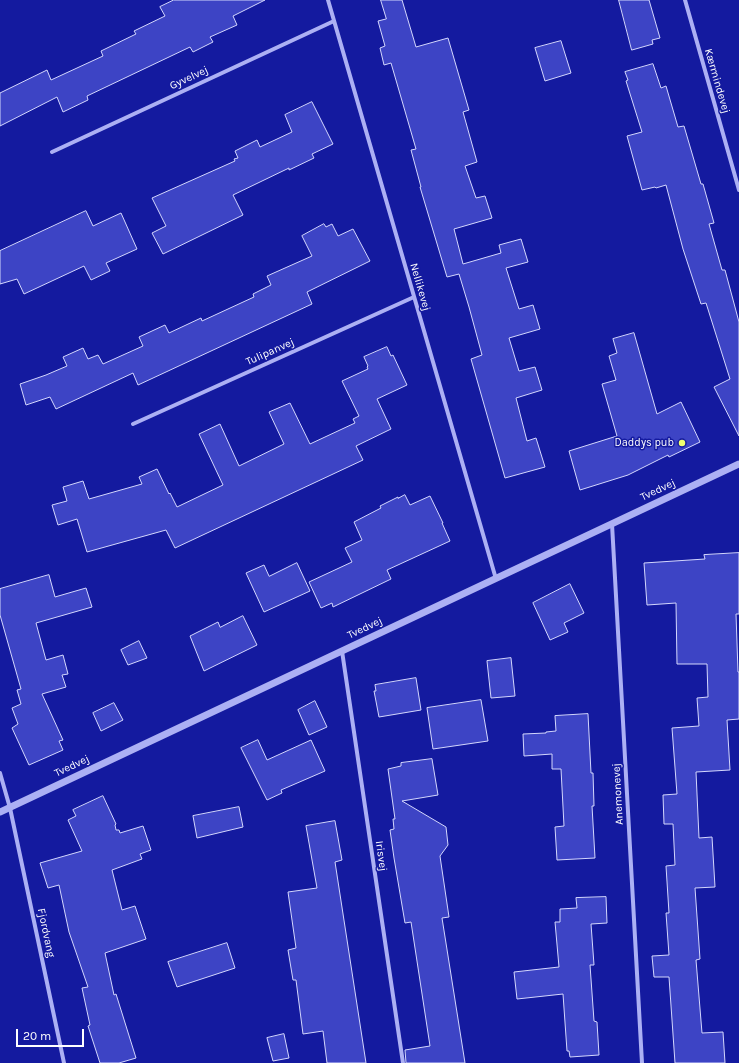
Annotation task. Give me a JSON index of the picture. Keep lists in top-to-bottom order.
{
  "streets": {
    "street": [
      "Gyvelvej",
      "Kærmindevej",
      "Nellikevej",
      "Tulipanvej",
      "Tvedvej",
      "Anemonevej",
      "Irisvej",
      "Fjordvang"
    ]
  },
  "crossings": [
    ["Gyvelvej", "Nellikevej"],
    ["Nellikevej", "Tulipanvej"],
    ["Nellikevej", "Tvedvej"],
    ["Tvedvej", "Anemonevej"],
    ["Tvedvej", "Irisvej"],
    ["Tvedvej", "Fjordvang"]
  ],
  "places": ["Daddys pub"],
  "scale_bar": "20 m"
}
